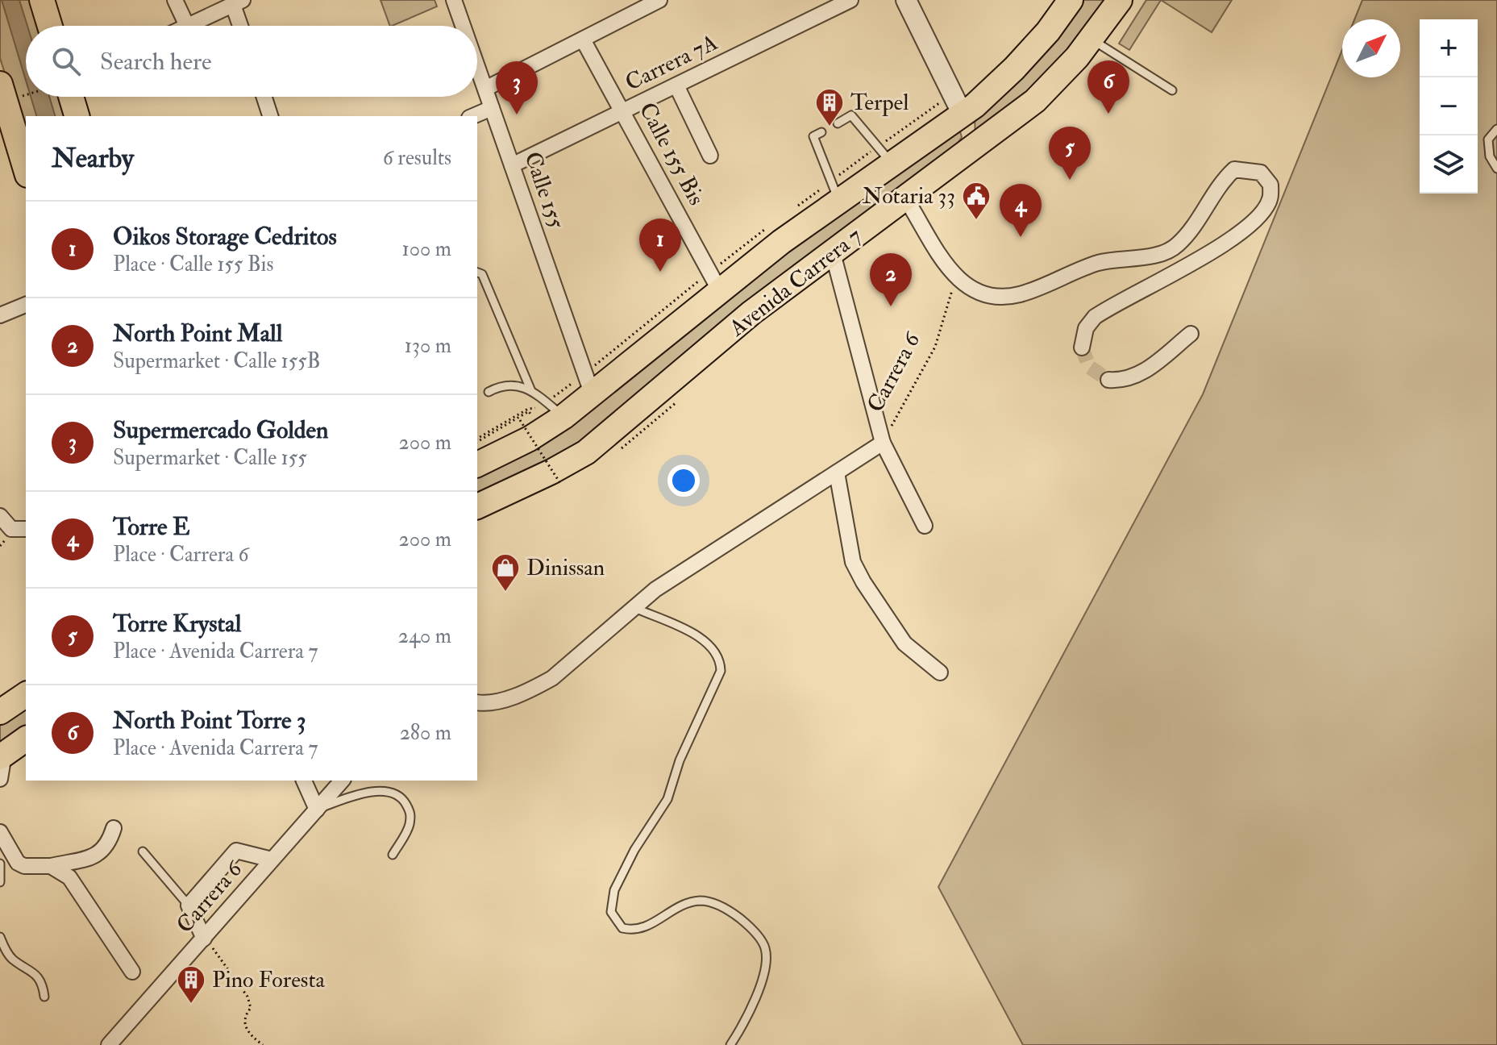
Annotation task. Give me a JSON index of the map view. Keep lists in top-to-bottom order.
{
  "streets": {
    "main road": ["Avenida Carrera 7"],
    "street": [
      "Carrera 7A",
      "Calle 155 Bis",
      "Calle 155",
      "Carrera 6"
    ]
  },
  "crossings": [
    ["Carrera 7A", "Calle 155 Bis"],
    ["Carrera 7A", "Calle 155"],
    ["Calle 155 Bis", "Avenida Carrera 7"],
    ["Calle 155", "Avenida Carrera 7"]
  ],
  "places": {
    "building": ["Terpel", "Pino Foresta"],
    "public building": ["Notaria 33"],
    "shop": ["Dinissan"]
  },
  "north": "top right",
  "page": {
    "map_buttons": ["+", "−"],
    "search": "Search here",
    "pins": [
      "6",
      "3",
      "5",
      "4",
      "1",
      "2"
    ],
    "heading": ["Nearby", "6 results"],
    "list": [
      {
        "mark": "1",
        "name": "Oikos Storage Cedritos",
        "note": "Place · Calle 155 Bis",
        "value": "100 m"
      },
      {
        "mark": "2",
        "name": "North Point Mall",
        "note": "Supermarket · Calle 155B",
        "value": "130 m"
      },
      {
        "mark": "3",
        "name": "Supermercado Golden",
        "note": "Supermarket · Calle 155",
        "value": "200 m"
      },
      {
        "mark": "4",
        "name": "Torre E",
        "note": "Place · Carrera 6",
        "value": "200 m"
      },
      {
        "mark": "5",
        "name": "Torre Krystal",
        "note": "Place · Avenida Carrera 7",
        "value": "240 m"
      },
      {
        "mark": "6",
        "name": "North Point Torre 3",
        "note": "Place · Avenida Carrera 7",
        "value": "280 m"
      }
    ]
  }
}
